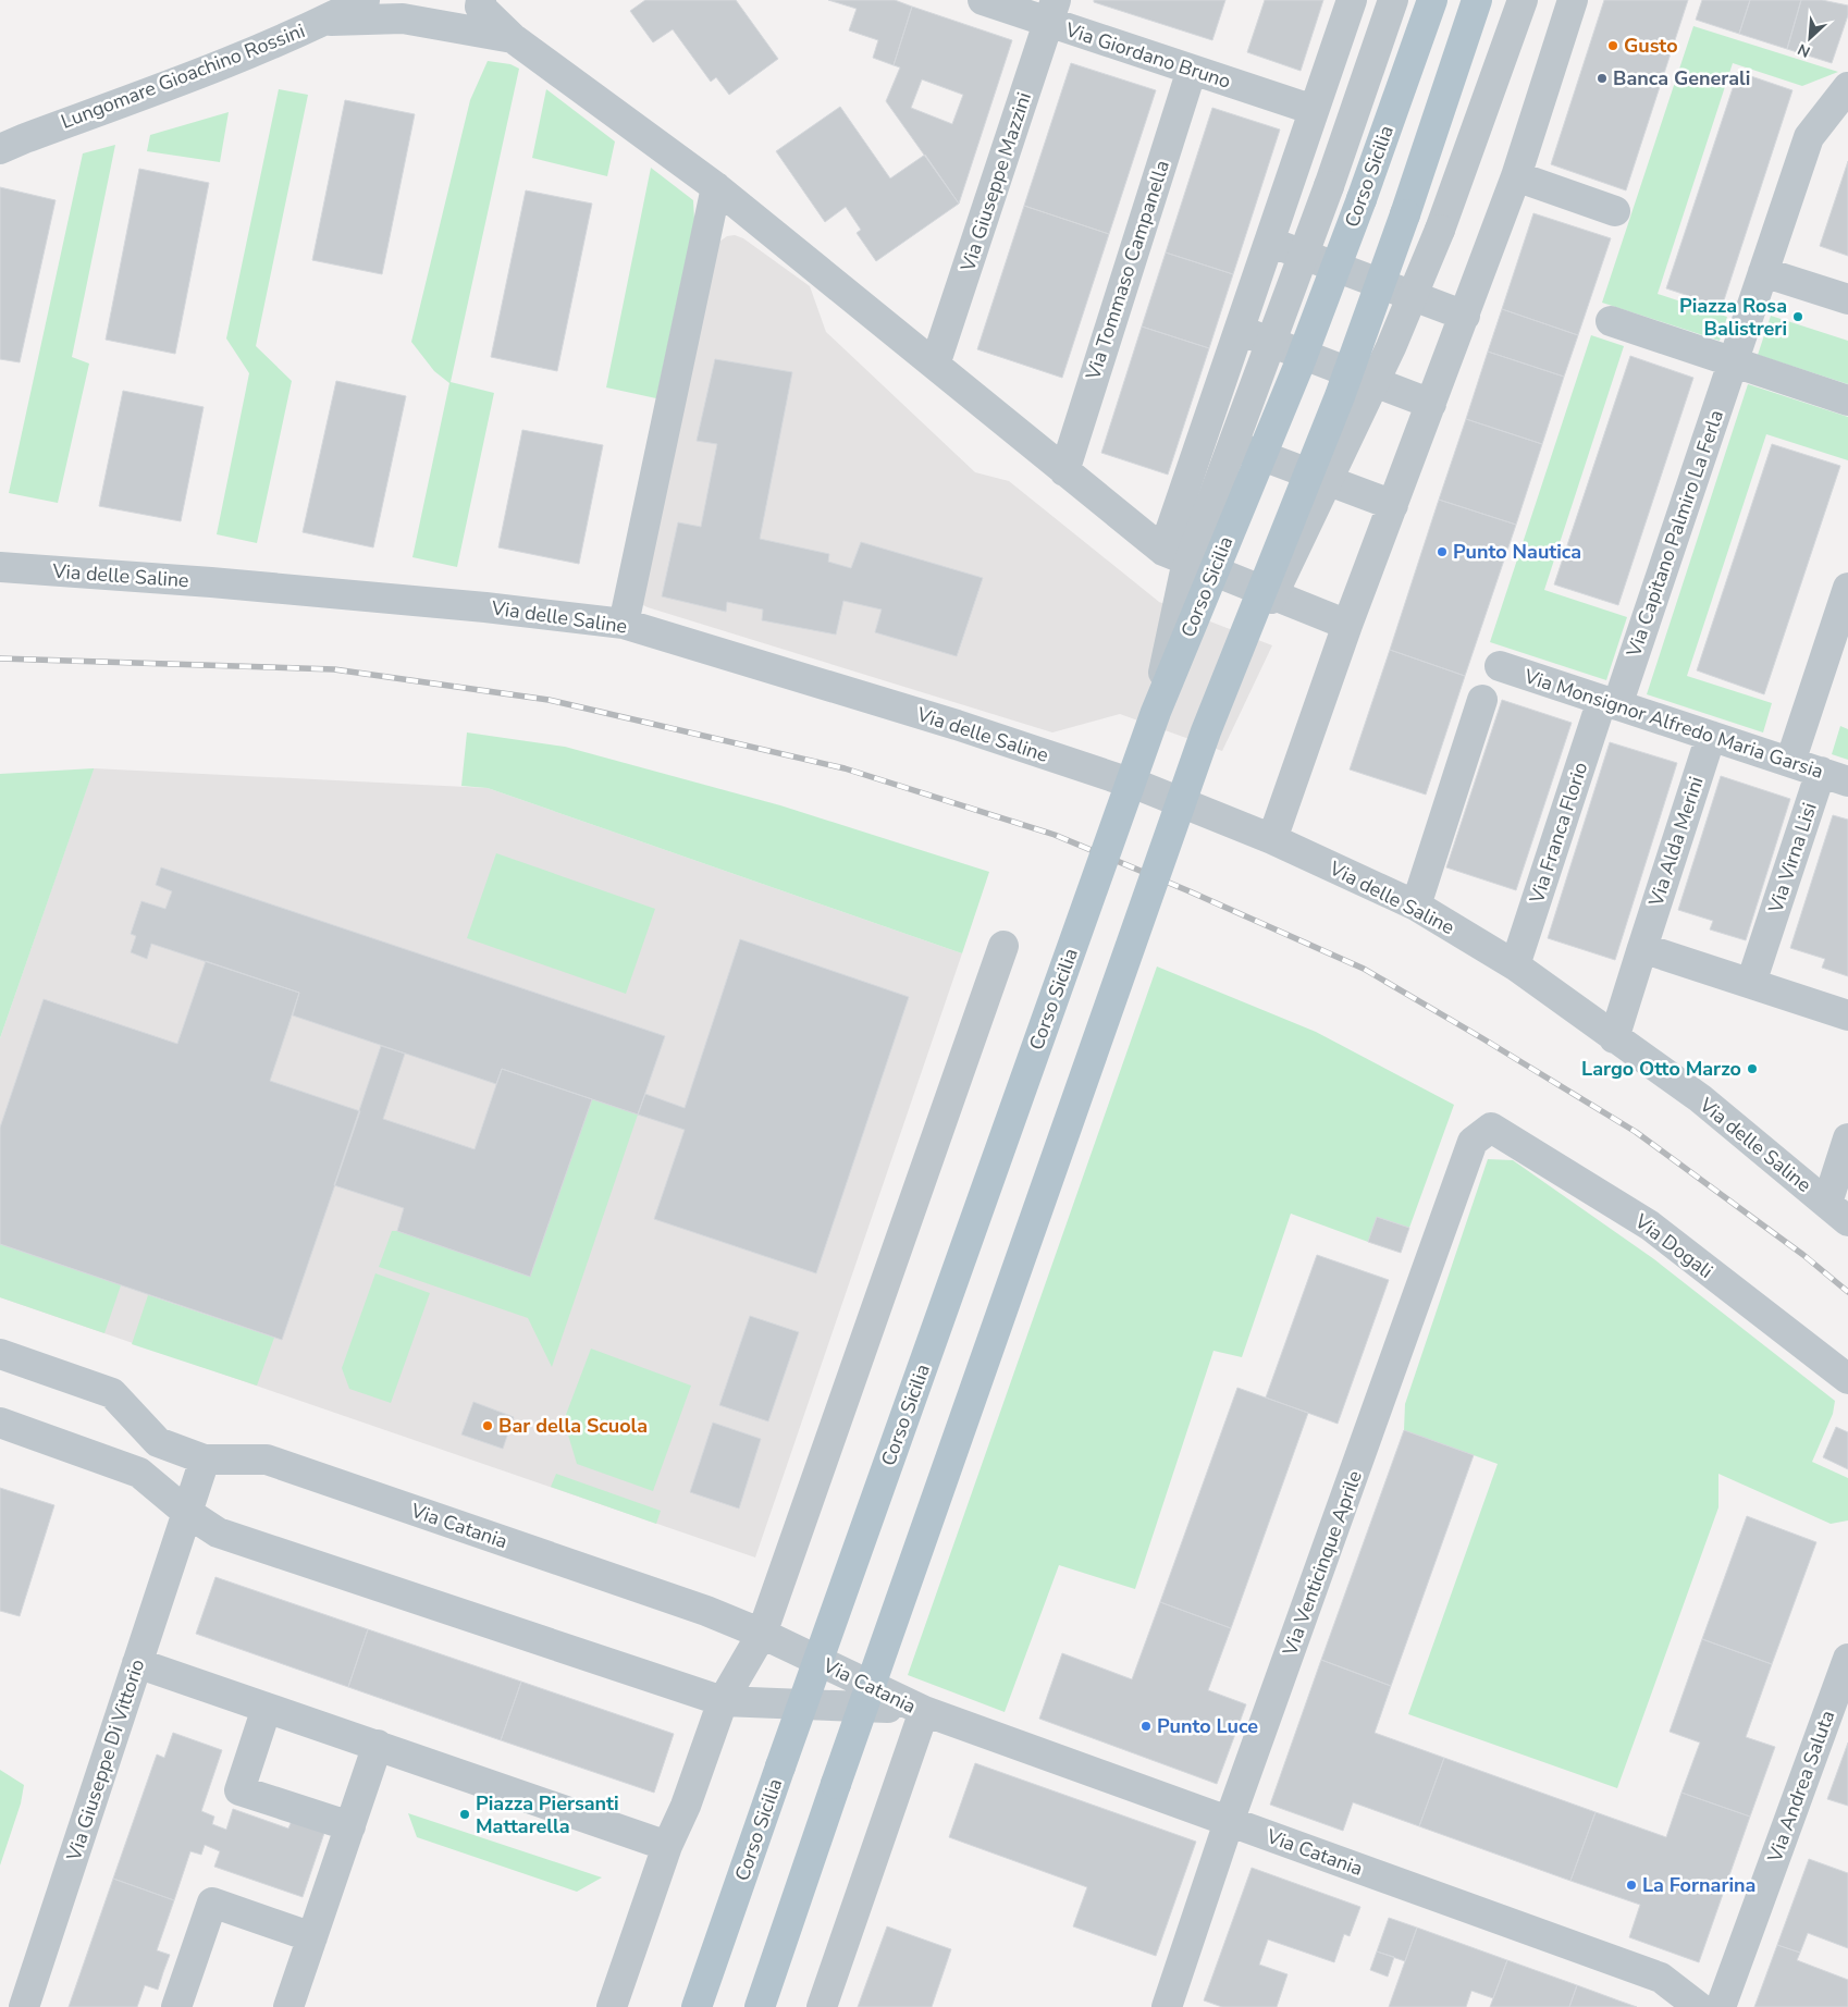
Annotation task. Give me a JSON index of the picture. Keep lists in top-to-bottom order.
{
  "streets": {
    "main road": ["Corso Sicilia"],
    "street": [
      "Via Giordano Bruno",
      "Lungomare Gioachino Rossini",
      "Via Giuseppe Mazzini",
      "Via Tommaso Campanella",
      "Via Capitano Palmiro La Ferla",
      "Via delle Saline",
      "Via Monsignor Alfredo Maria Garsia",
      "Via Franca Florio",
      "Via Alda Merini",
      "Via Virna Lisi",
      "Via Dogali",
      "Via Catania",
      "Via Venticinque Aprile",
      "Via Giuseppe Di Vittorio",
      "Via Andrea Saluta"
    ]
  },
  "crossings": [
    ["Via Giordano Bruno", "Via Giuseppe Mazzini"],
    ["Via Giordano Bruno", "Via Tommaso Campanella"],
    ["Via Capitano Palmiro La Ferla", "Via Monsignor Alfredo Maria Garsia"],
    ["Via Capitano Palmiro La Ferla", "Via Franca Florio"],
    ["Via delle Saline", "Via Franca Florio"],
    ["Via delle Saline", "Via Alda Merini"],
    ["Via Monsignor Alfredo Maria Garsia", "Via Franca Florio"],
    ["Via Monsignor Alfredo Maria Garsia", "Via Alda Merini"],
    ["Via Monsignor Alfredo Maria Garsia", "Via Virna Lisi"],
    ["Via Dogali", "Via Venticinque Aprile"],
    ["Via Catania", "Via Venticinque Aprile"],
    ["Via Catania", "Via Giuseppe Di Vittorio"]
  ],
  "places": [
    "Gusto",
    "Banca Generali",
    "Piazza Rosa Balistreri",
    "Punto Nautica",
    "Largo Otto Marzo",
    "Bar della Scuola",
    "Punto Luce",
    "Piazza Piersanti Mattarella",
    "La Fornarina"
  ],
  "north": "bottom left"
}
